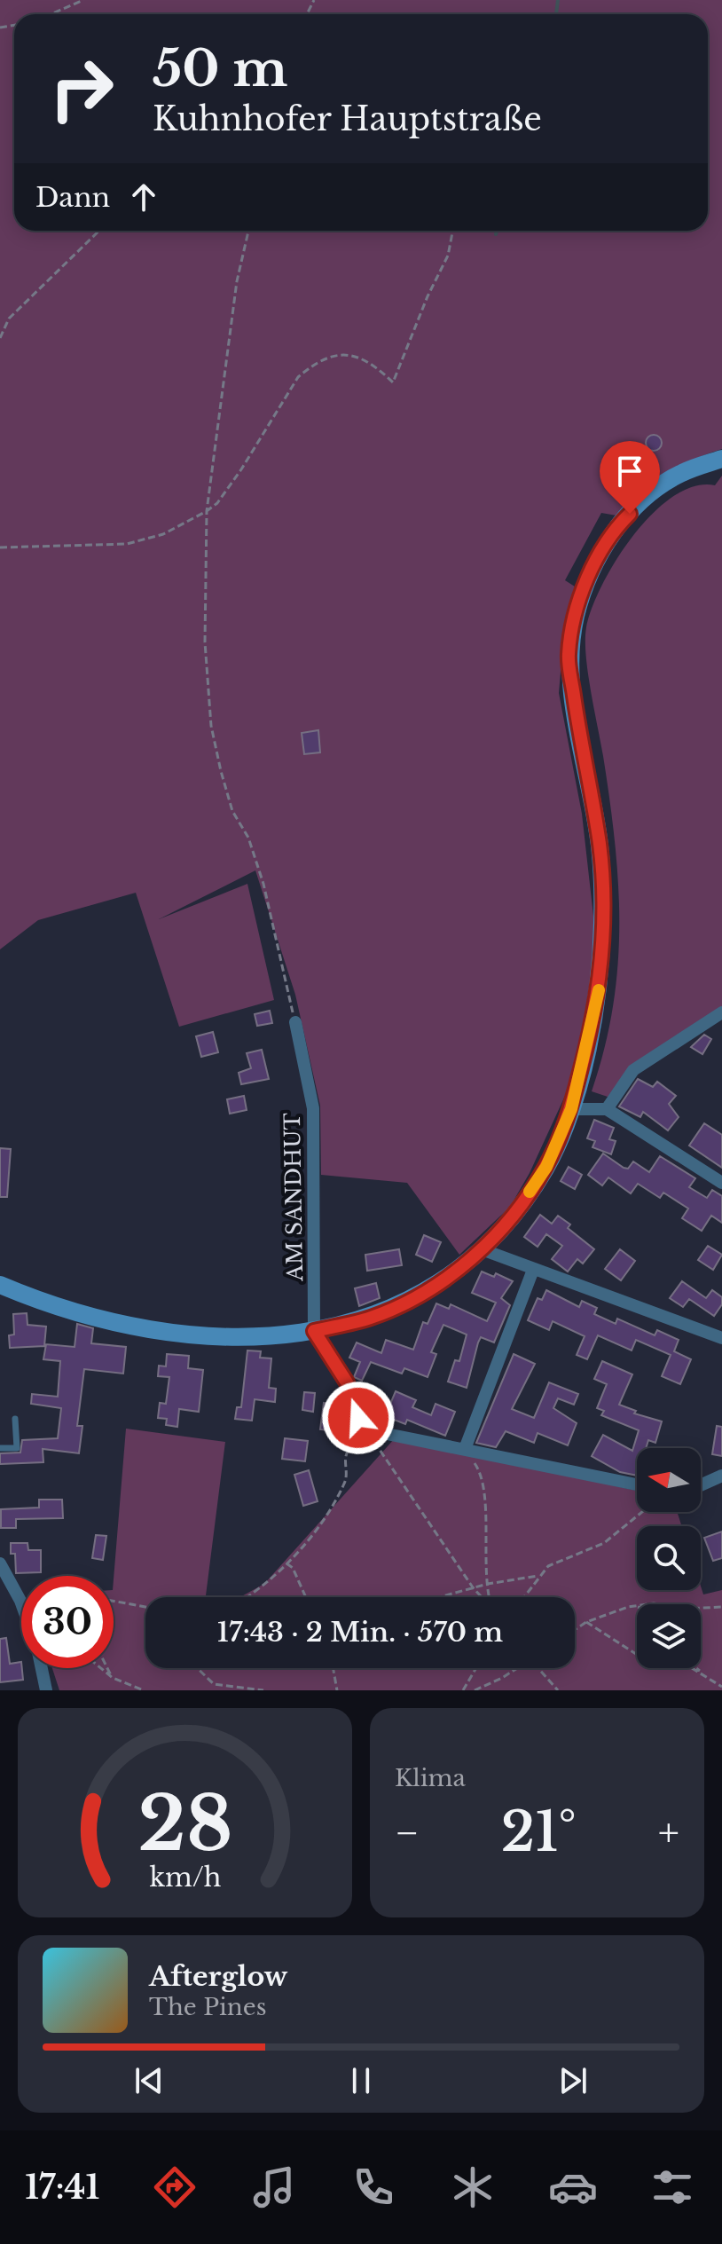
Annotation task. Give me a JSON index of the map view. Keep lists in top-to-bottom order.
{
  "streets": {
    "street": ["AM SANDHUT"]
  },
  "north": "left",
  "page": {
    "turn": ["50 m", "Kuhnhofer Hauptstraße"],
    "then": "Dann",
    "limit": "30",
    "trip": "17:43 · 2 Min. · 570 m",
    "tile": "Klima",
    "heat": ["−", "21°", "+"],
    "song": ["Afterglow", "The Pines"],
    "tabs": "17:41",
    "gauge": ["28", "km/h"]
  }
}
